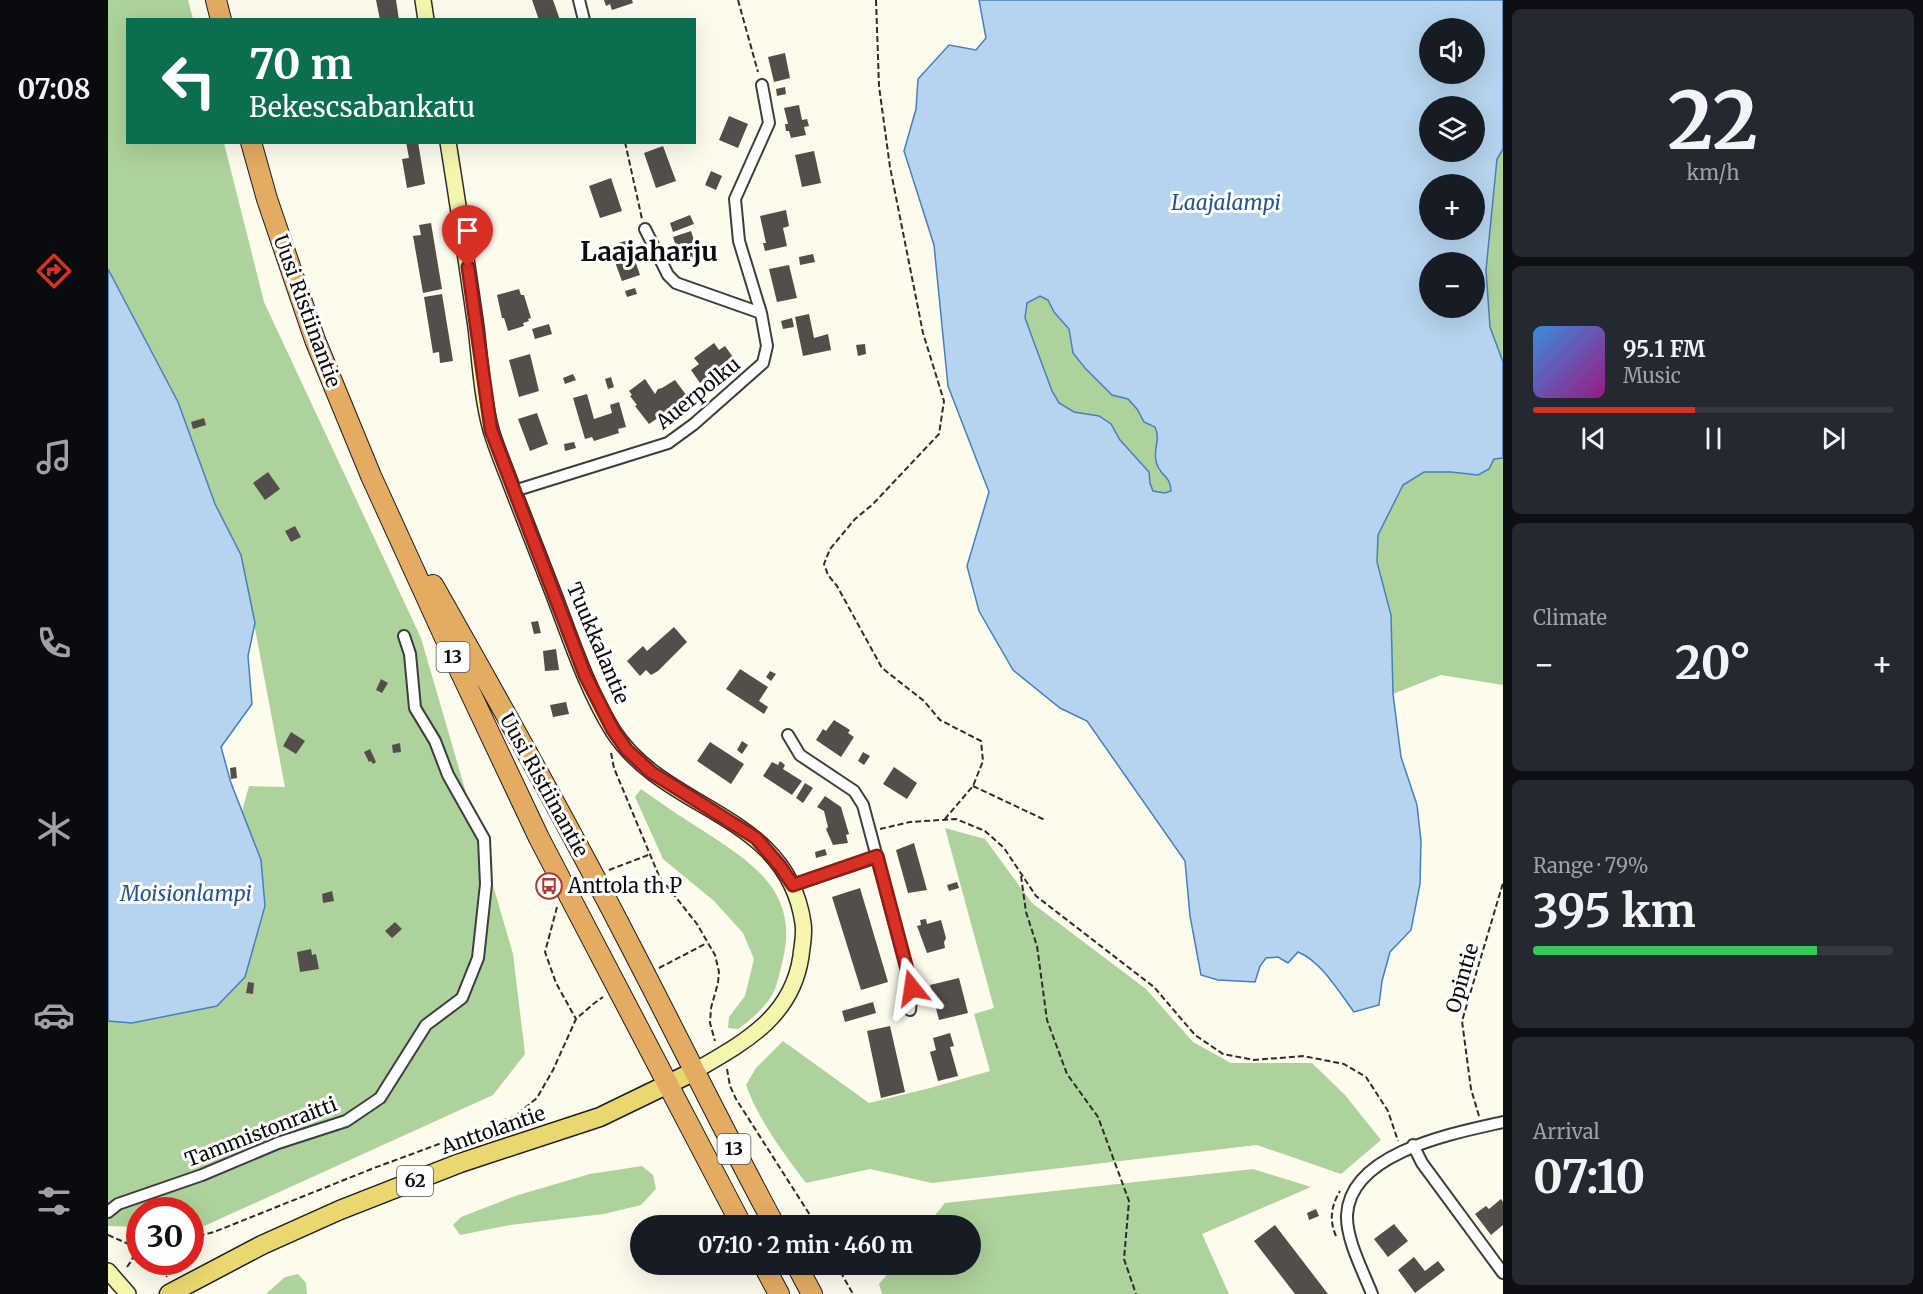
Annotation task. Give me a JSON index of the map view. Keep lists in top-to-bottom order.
{
  "streets": {
    "highway": ["Uusi Ristiinantie", "13"],
    "main road": ["Anttolantie", "62"],
    "street": ["Auerpolku", "Tuukkalantie", "Tammistonraitti"],
    "path": ["Opintie"]
  },
  "crossings": [
    ["Uusi Ristiinantie", "Tuukkalantie"],
    ["Uusi Ristiinantie", "Anttolantie"],
    ["Uusi Ristiinantie", "62"],
    ["Auerpolku", "Tuukkalantie"],
    ["Tuukkalantie", "62"],
    ["Anttolantie", "62"]
  ],
  "districts": ["Laajaharju"],
  "water": ["Laajalampi", "Moisionlampi"],
  "places": {
    "bus stop": ["Anttola th P"]
  },
  "page": {
    "tabs": "07:08",
    "tile": [
      ["22", "km/h"],
      "Climate",
      ["Range · 79%", "395 km"],
      ["Arrival", "07:10"]
    ],
    "map_buttons": ["+", "−"],
    "turn": ["70 m", "Bekescsabankatu"],
    "song": ["95.1 FM", "Music"],
    "heat": ["−", "20°", "+"],
    "limit": "30",
    "trip": "07:10 · 2 min · 460 m"
  }
}
